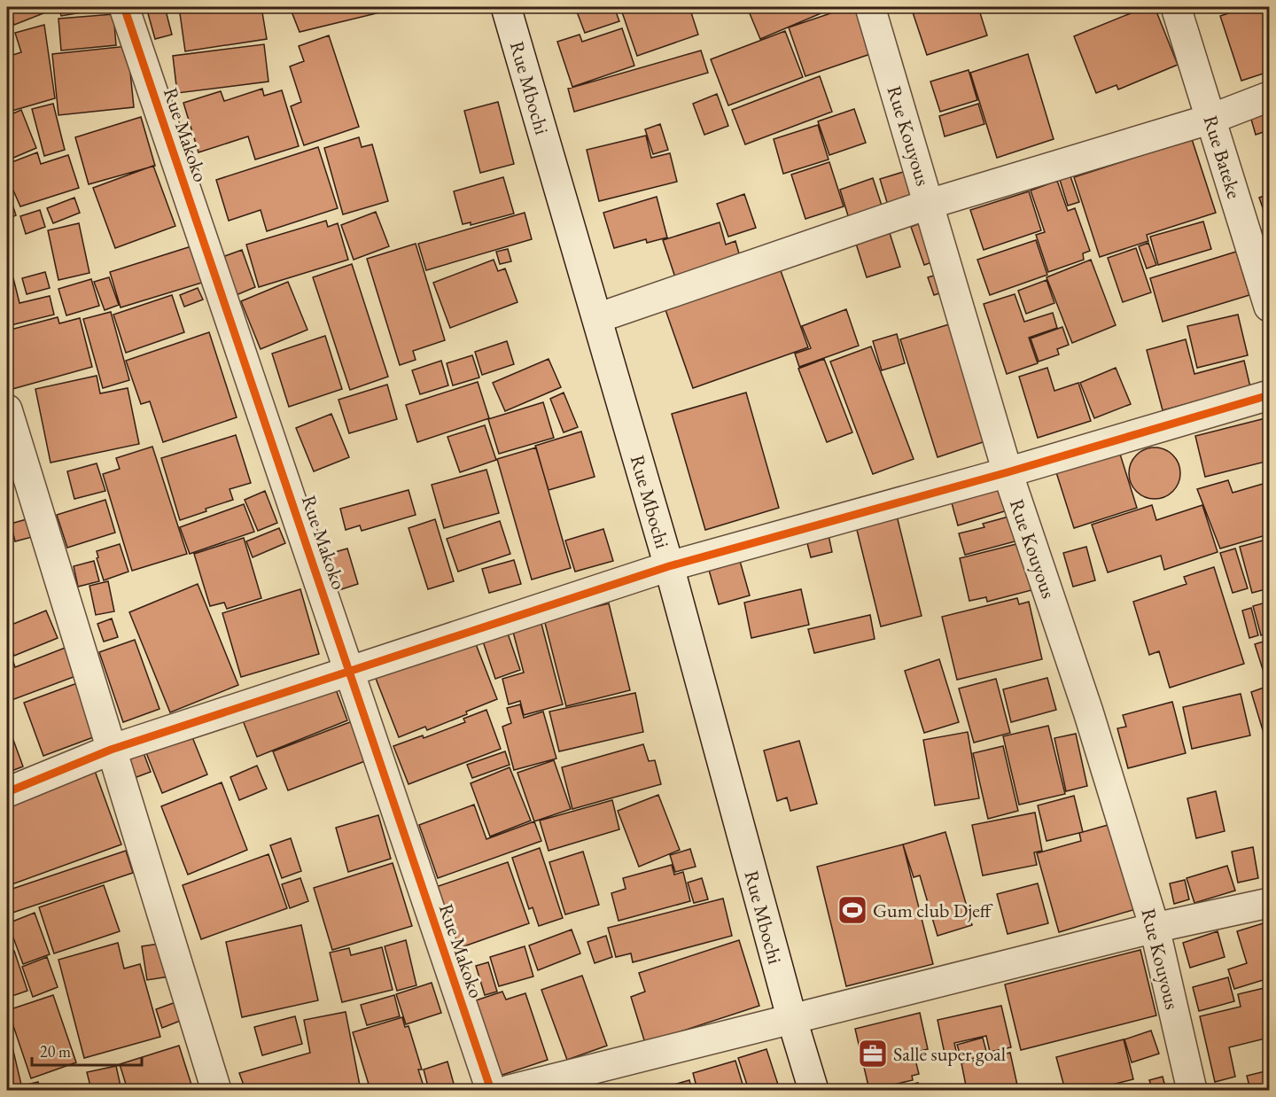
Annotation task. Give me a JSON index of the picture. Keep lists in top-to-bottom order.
{
  "streets": {
    "street": [
      "Rue Mbochi",
      "Rue Makoko",
      "Rue Kouyous",
      "Rue Bateke"
    ]
  },
  "places": {
    "sports": ["Gum club Djeff"],
    "office": ["Salle super goal"]
  },
  "scale_bar": "20 m"
}
